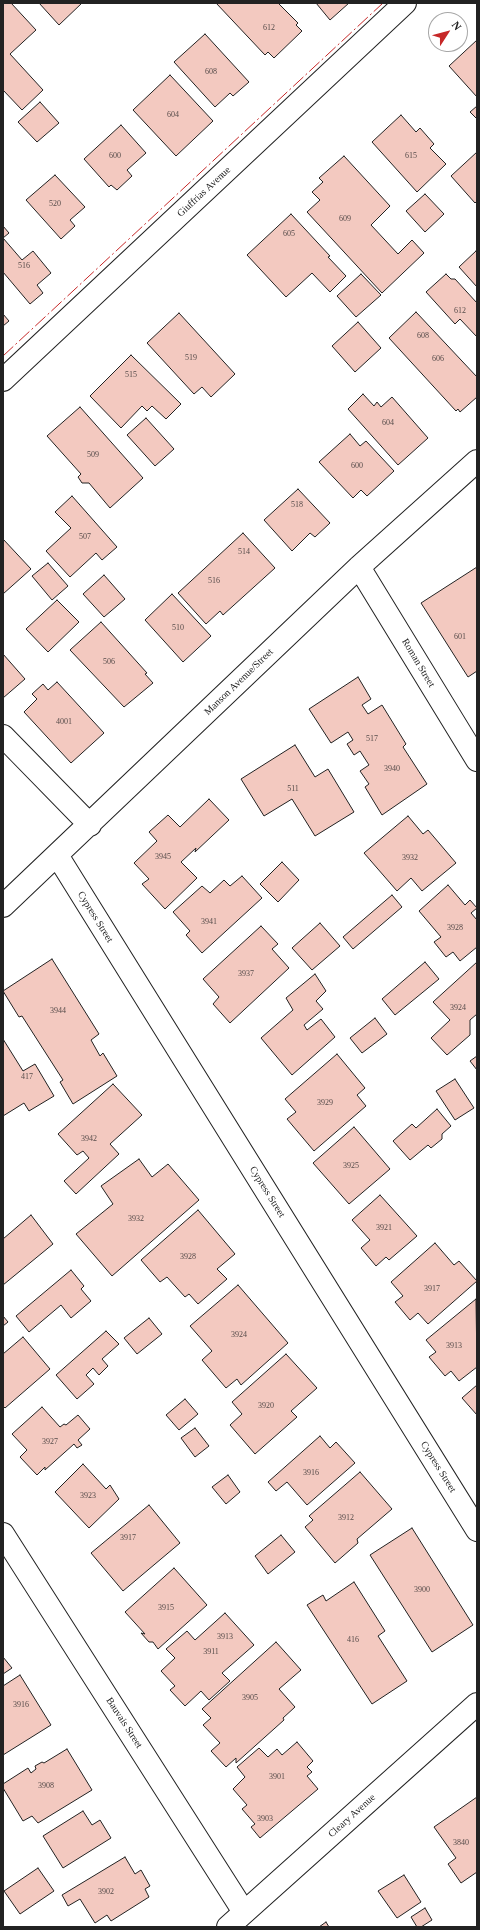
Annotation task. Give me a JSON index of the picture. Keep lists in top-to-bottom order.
{
  "streets": {
    "street": [
      "Giuffrias Avenue",
      "Roman Street",
      "Manson Avenue/Street",
      "Cypress Street",
      "Bauvais Street",
      "Cleary Avenue"
    ]
  },
  "crossings": [
    ["Roman Street", "Manson Avenue/Street"],
    ["Manson Avenue/Street", "Cypress Street"],
    ["Bauvais Street", "Cleary Avenue"]
  ],
  "house_numbers": [
    "612",
    "608",
    "604",
    "600",
    "615",
    "520",
    "609",
    "605",
    "516",
    "612",
    "608",
    "519",
    "606",
    "515",
    "604",
    "509",
    "600",
    "518",
    "507",
    "514",
    "516",
    "510",
    "601",
    "506",
    "4001",
    "517",
    "3940",
    "511",
    "3945",
    "3932",
    "3941",
    "3928",
    "3937",
    "3924",
    "3944",
    "417",
    "3929",
    "3942",
    "3925",
    "3932",
    "3921",
    "3928",
    "3917",
    "3924",
    "3913",
    "3920",
    "3927",
    "3916",
    "3923",
    "3912",
    "3917",
    "3900",
    "3915",
    "3913",
    "416",
    "3911",
    "3905",
    "3916",
    "3901",
    "3908",
    "3903",
    "3840",
    "3902"
  ],
  "north": "top right"
}
